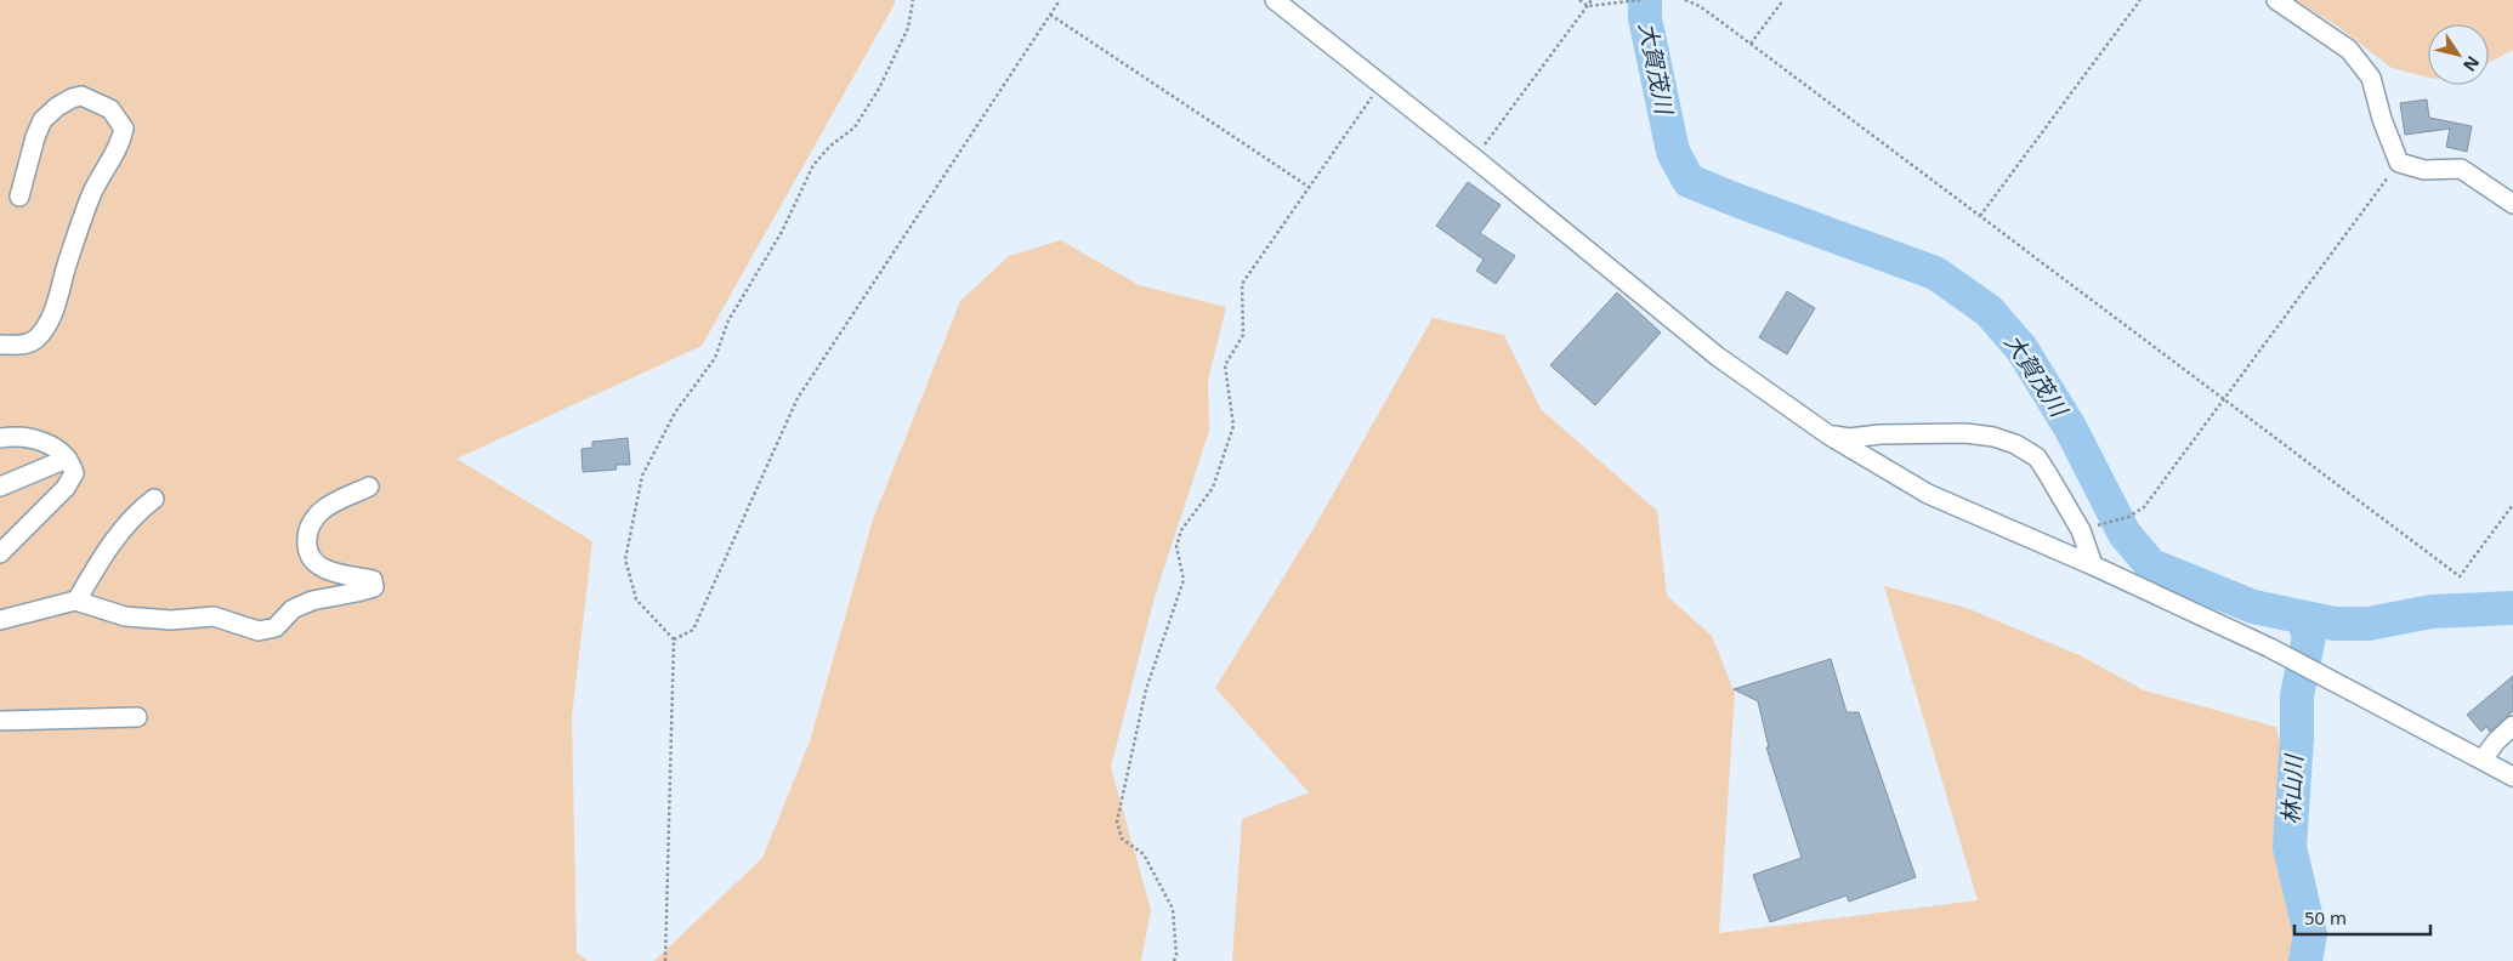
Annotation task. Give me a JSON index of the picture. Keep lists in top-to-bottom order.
{
  "water": ["大賀茂川", "林山川"],
  "scale_bar": "50 m",
  "north": "bottom right"
}
